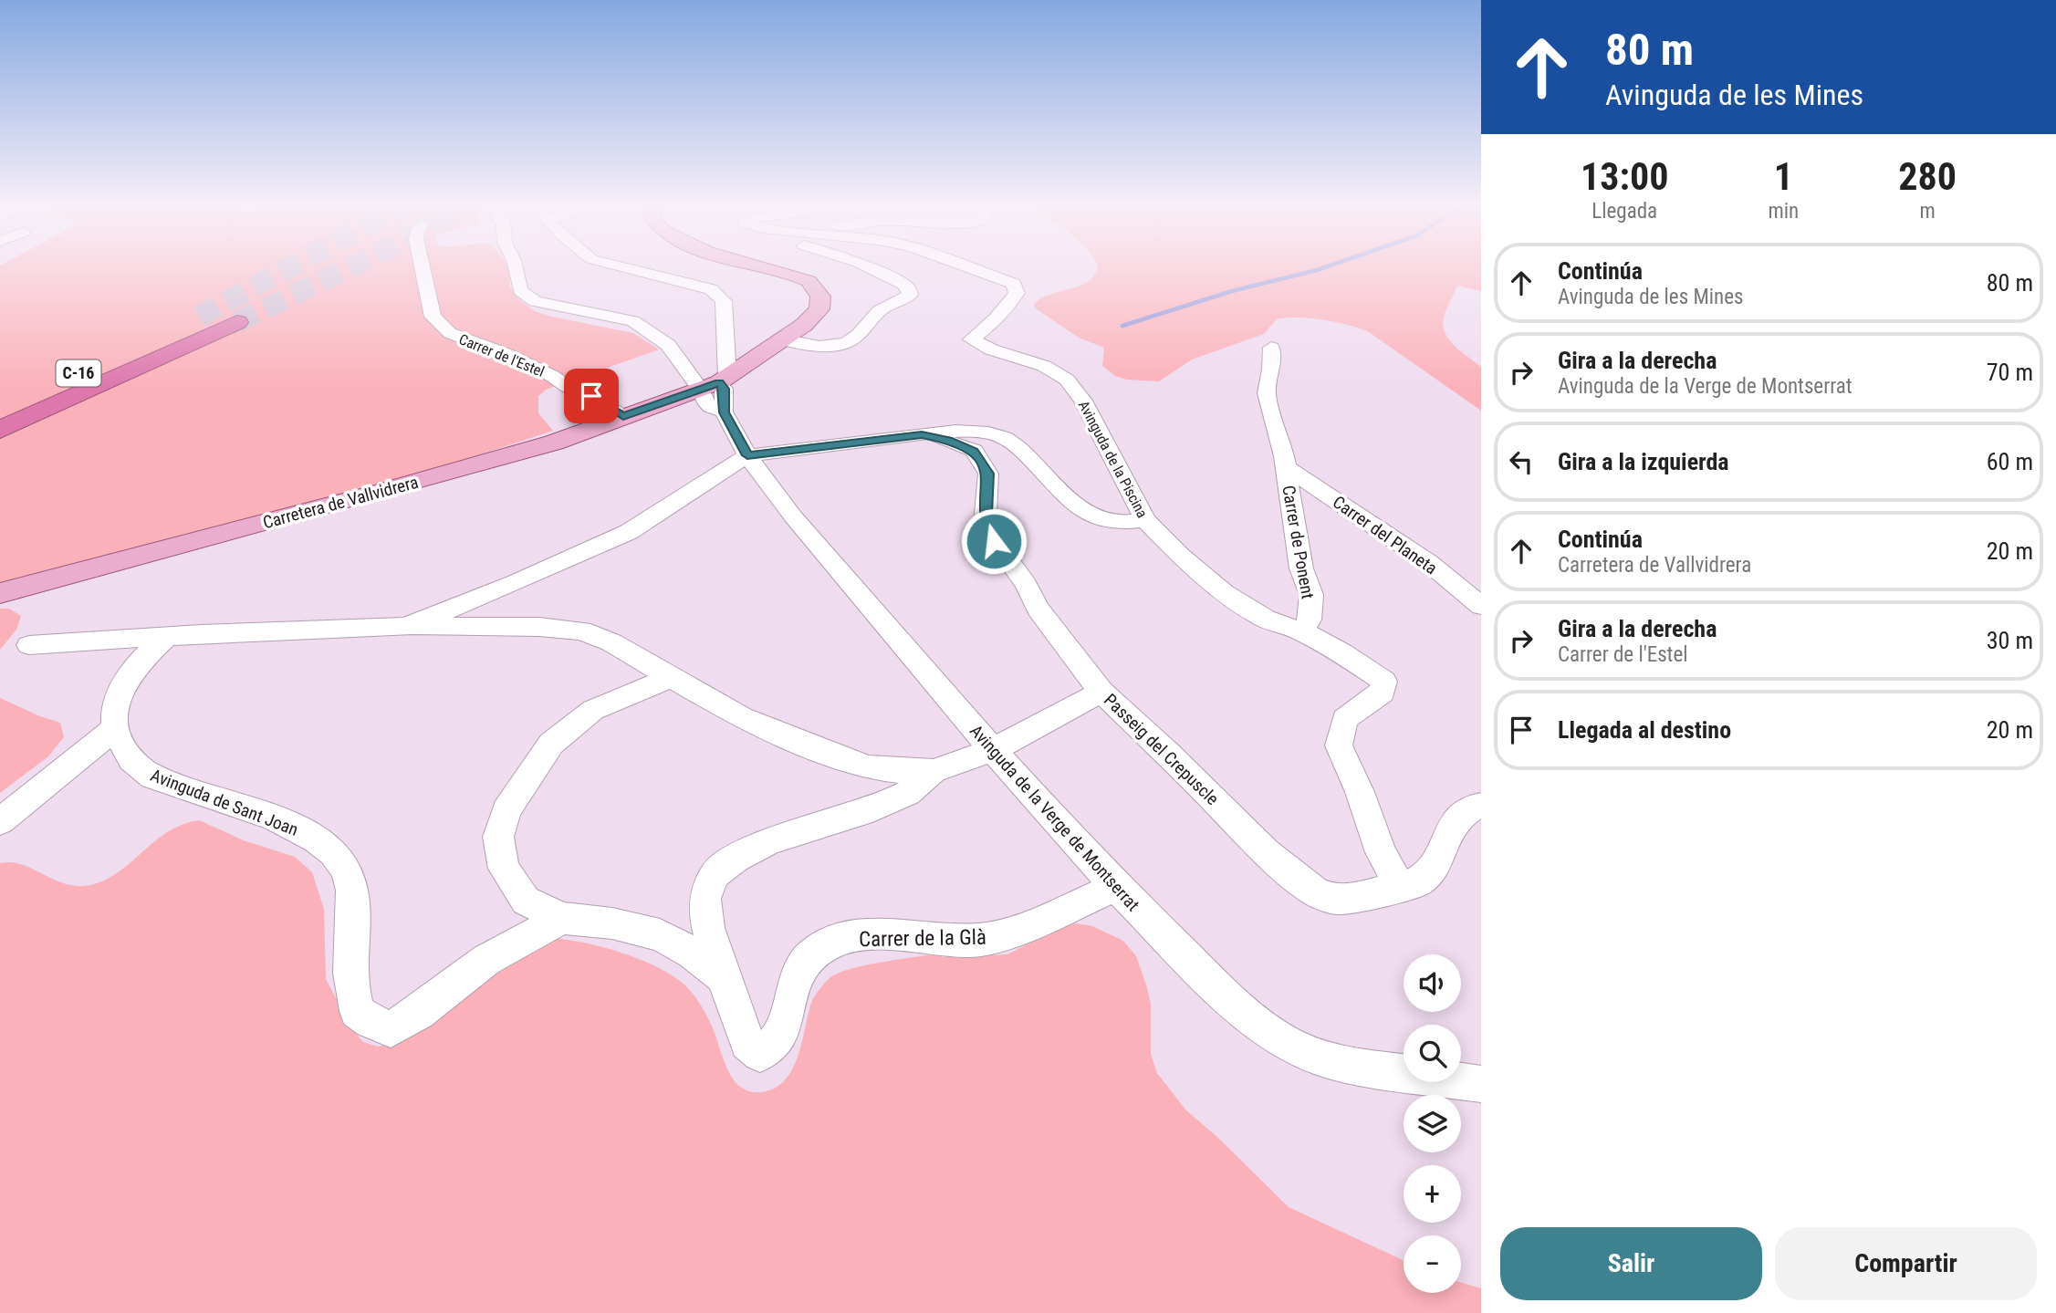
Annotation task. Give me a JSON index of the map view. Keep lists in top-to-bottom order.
{
  "streets": {
    "highway": ["C-16"],
    "main road": ["Carretera de Vallvidrera"],
    "street": [
      "Carrer de l'Estel",
      "Avinguda de la Piscina",
      "Carrer del Planeta",
      "Carrer de Ponent",
      "Passeig del Crepuscle",
      "Avinguda de Sant Joan",
      "Avinguda de la Verge de Montserrat",
      "Carrer de la Glà"
    ]
  },
  "crossings": [
    ["Carrer de l'Estel", "Carretera de Vallvidrera"],
    ["Avinguda de la Piscina", "Carrer de Ponent"],
    ["Carretera de Vallvidrera", "Avinguda de la Verge de Montserrat"],
    ["Carrer del Planeta", "Carrer de Ponent"],
    ["Avinguda de la Verge de Montserrat", "Carrer de la Glà"]
  ],
  "page": {
    "turn": ["80 m", "Avinguda de les Mines"],
    "eta": [
      "13:00",
      "Llegada",
      "1",
      "min",
      "280",
      "m"
    ],
    "list": [
      {
        "name": "Continúa",
        "note": "Avinguda de les Mines",
        "value": "80 m"
      },
      {
        "name": "Gira a la derecha",
        "note": "Avinguda de la Verge de Montserrat",
        "value": "70 m"
      },
      {
        "name": "Gira a la izquierda",
        "value": "60 m"
      },
      {
        "name": "Continúa",
        "note": "Carretera de Vallvidrera",
        "value": "20 m"
      },
      {
        "name": "Gira a la derecha",
        "note": "Carrer de l'Estel",
        "value": "30 m"
      },
      {
        "name": "Llegada al destino",
        "value": "20 m"
      }
    ],
    "map_buttons": ["+", "−"],
    "buttons": ["Salir", "Compartir"]
  }
}
